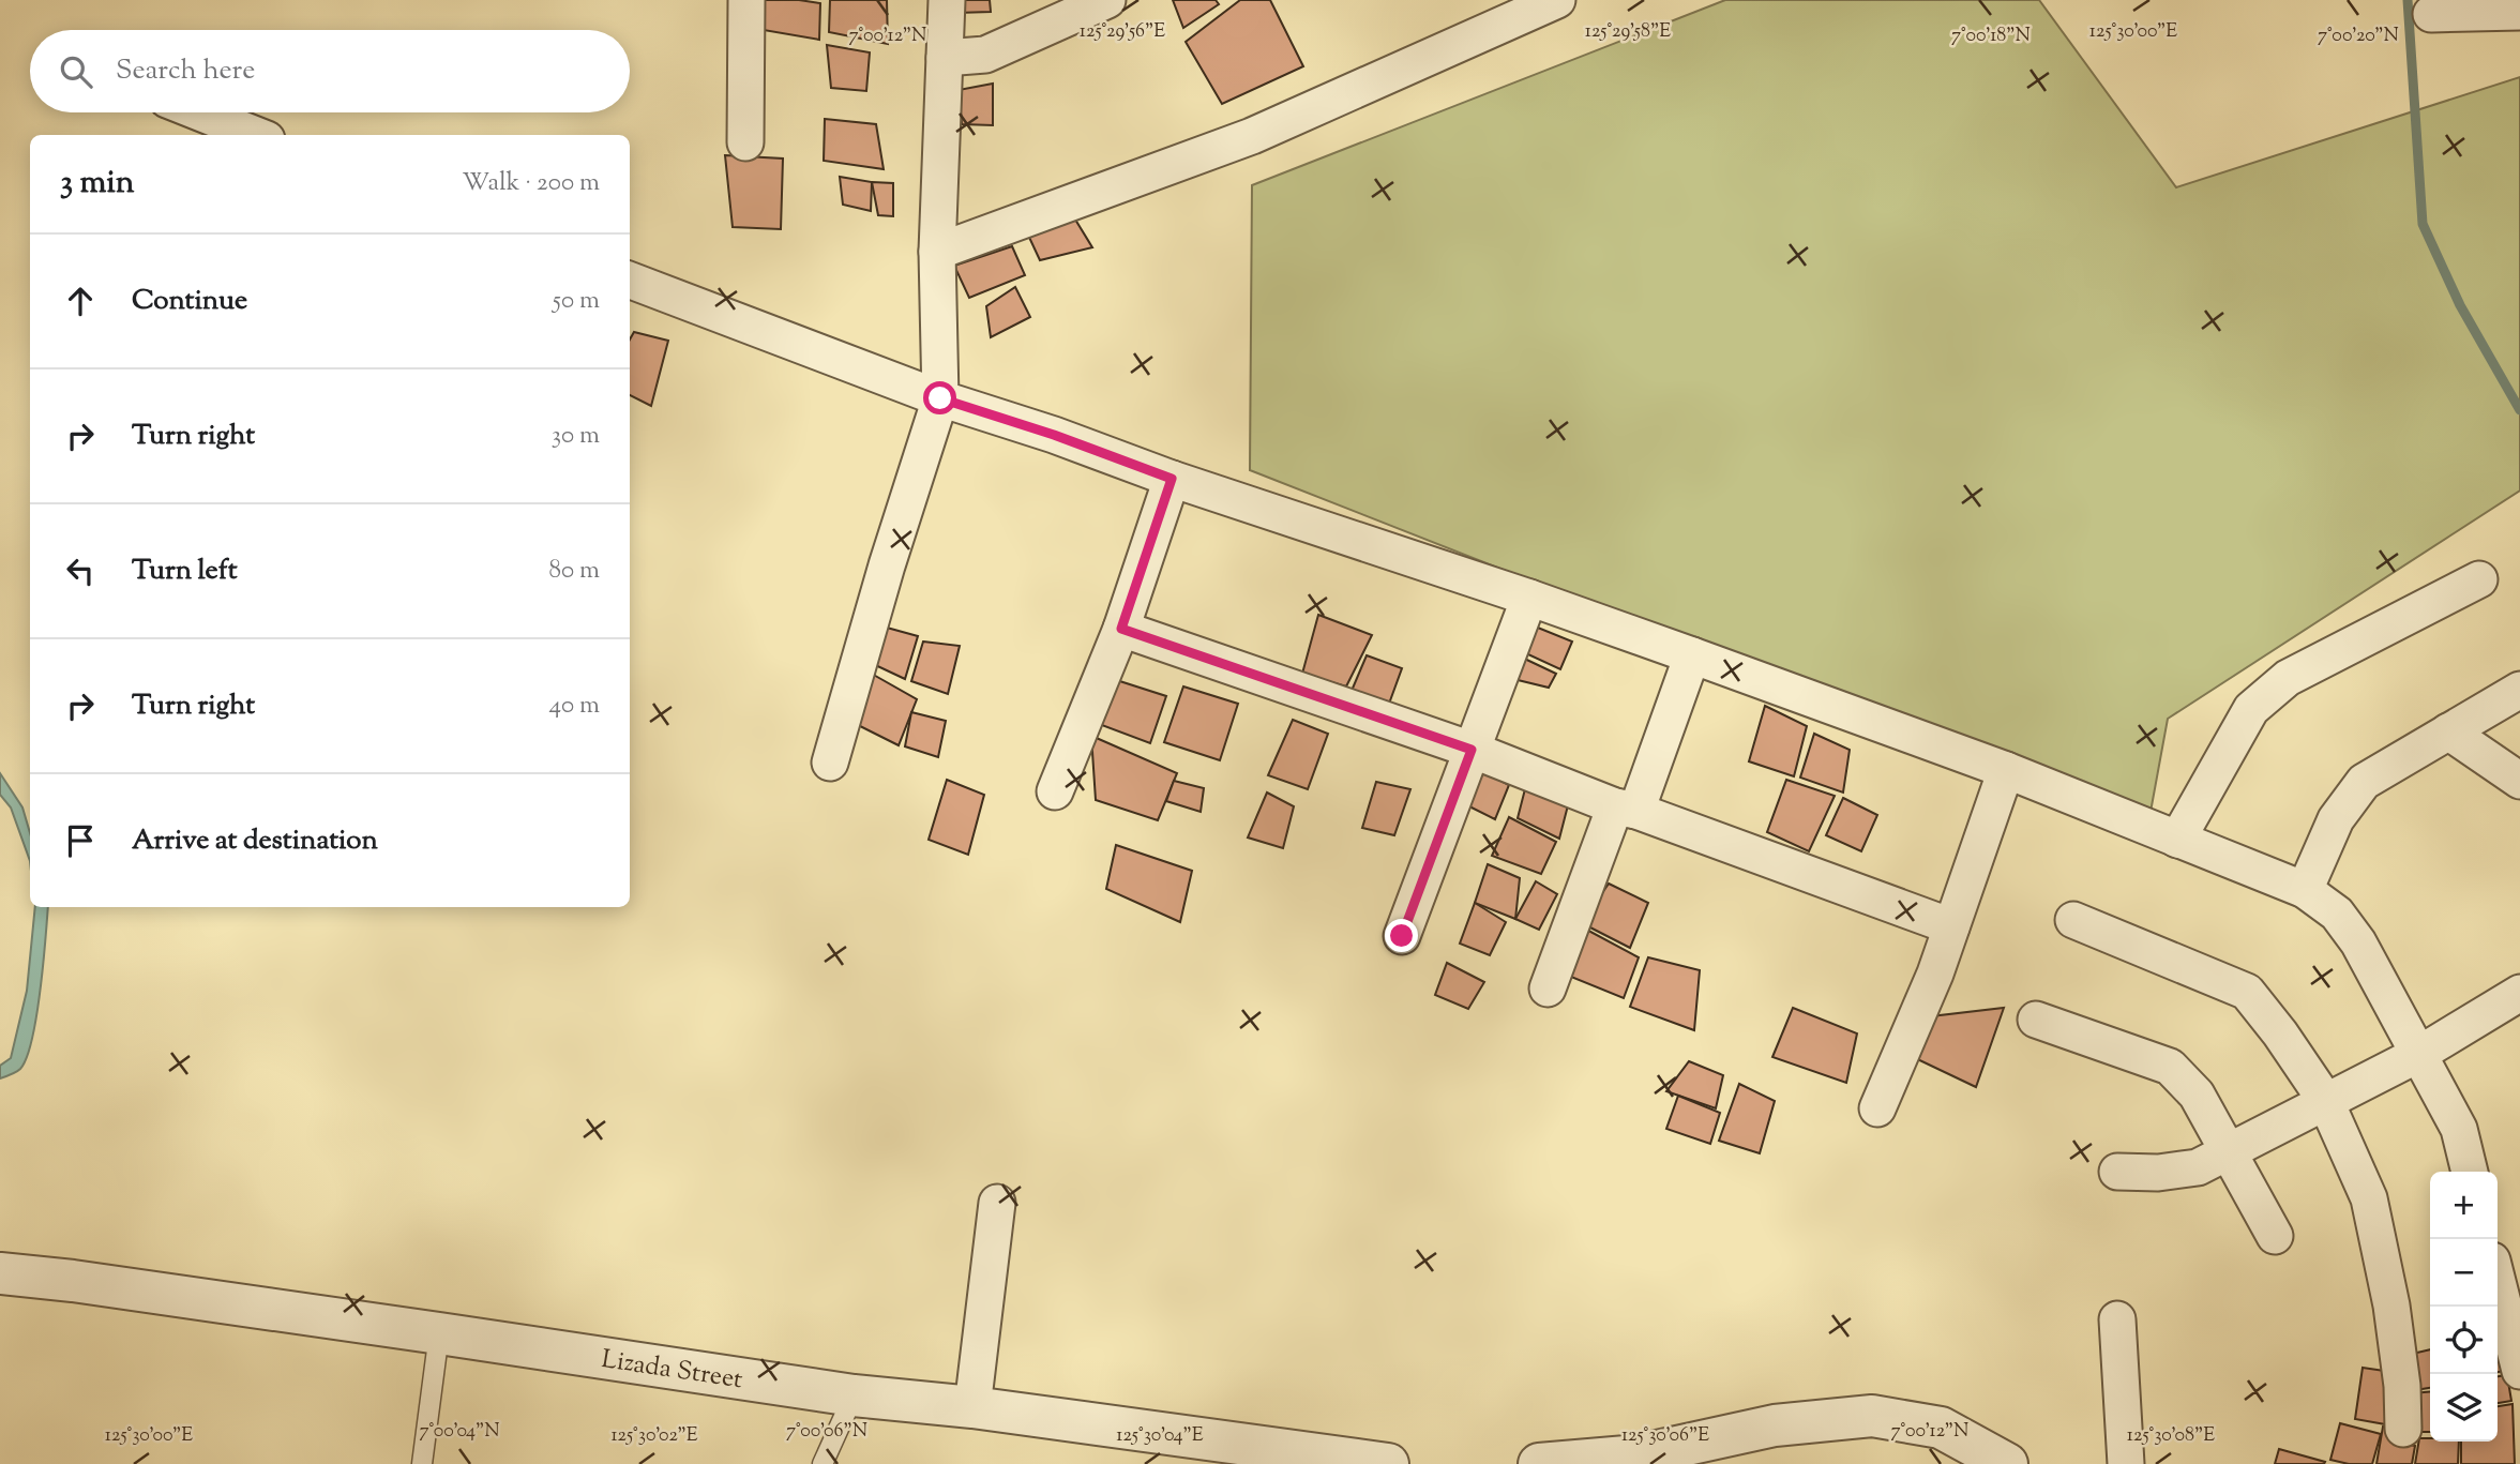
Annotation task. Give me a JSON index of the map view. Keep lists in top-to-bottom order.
{
  "streets": {
    "street": ["Lizada Street"]
  },
  "page": {
    "search": "Search here",
    "heading": ["3 min", "Walk · 200 m"],
    "list": [
      ["Continue", "50 m"],
      ["Turn right", "30 m"],
      ["Turn left", "80 m"],
      ["Turn right", "40 m"],
      "Arrive at destination"
    ],
    "map_buttons": ["+", "−"]
  },
  "coordinates": [
    "125°30'00\"E",
    "125°29'56\"E",
    "125°29'58\"E",
    "7°00'12\"N",
    "7°00'18\"N",
    "7°00'20\"N",
    "7°00'04\"N",
    "7°00'06\"N",
    "125°30'02\"E",
    "125°30'04\"E",
    "125°30'06\"E",
    "125°30'08\"E"
  ]
}
